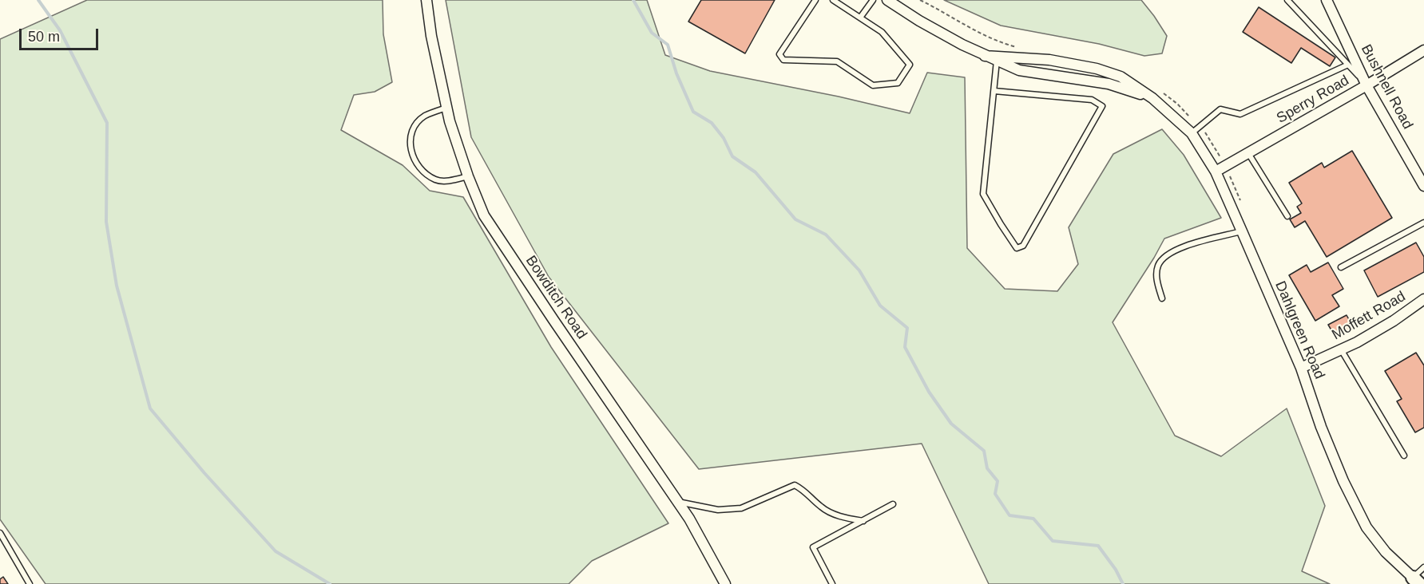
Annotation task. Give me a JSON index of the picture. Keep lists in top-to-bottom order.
{
  "streets": {
    "street": [
      "Bushnell Road",
      "Sperry Road",
      "Bowditch Road",
      "Moffett Road",
      "Dahlgreen Road"
    ]
  },
  "crossings": [
    ["Bushnell Road", "Sperry Road"],
    ["Sperry Road", "Dahlgreen Road"],
    ["Moffett Road", "Dahlgreen Road"]
  ],
  "scale_bar": "50 m"
}
